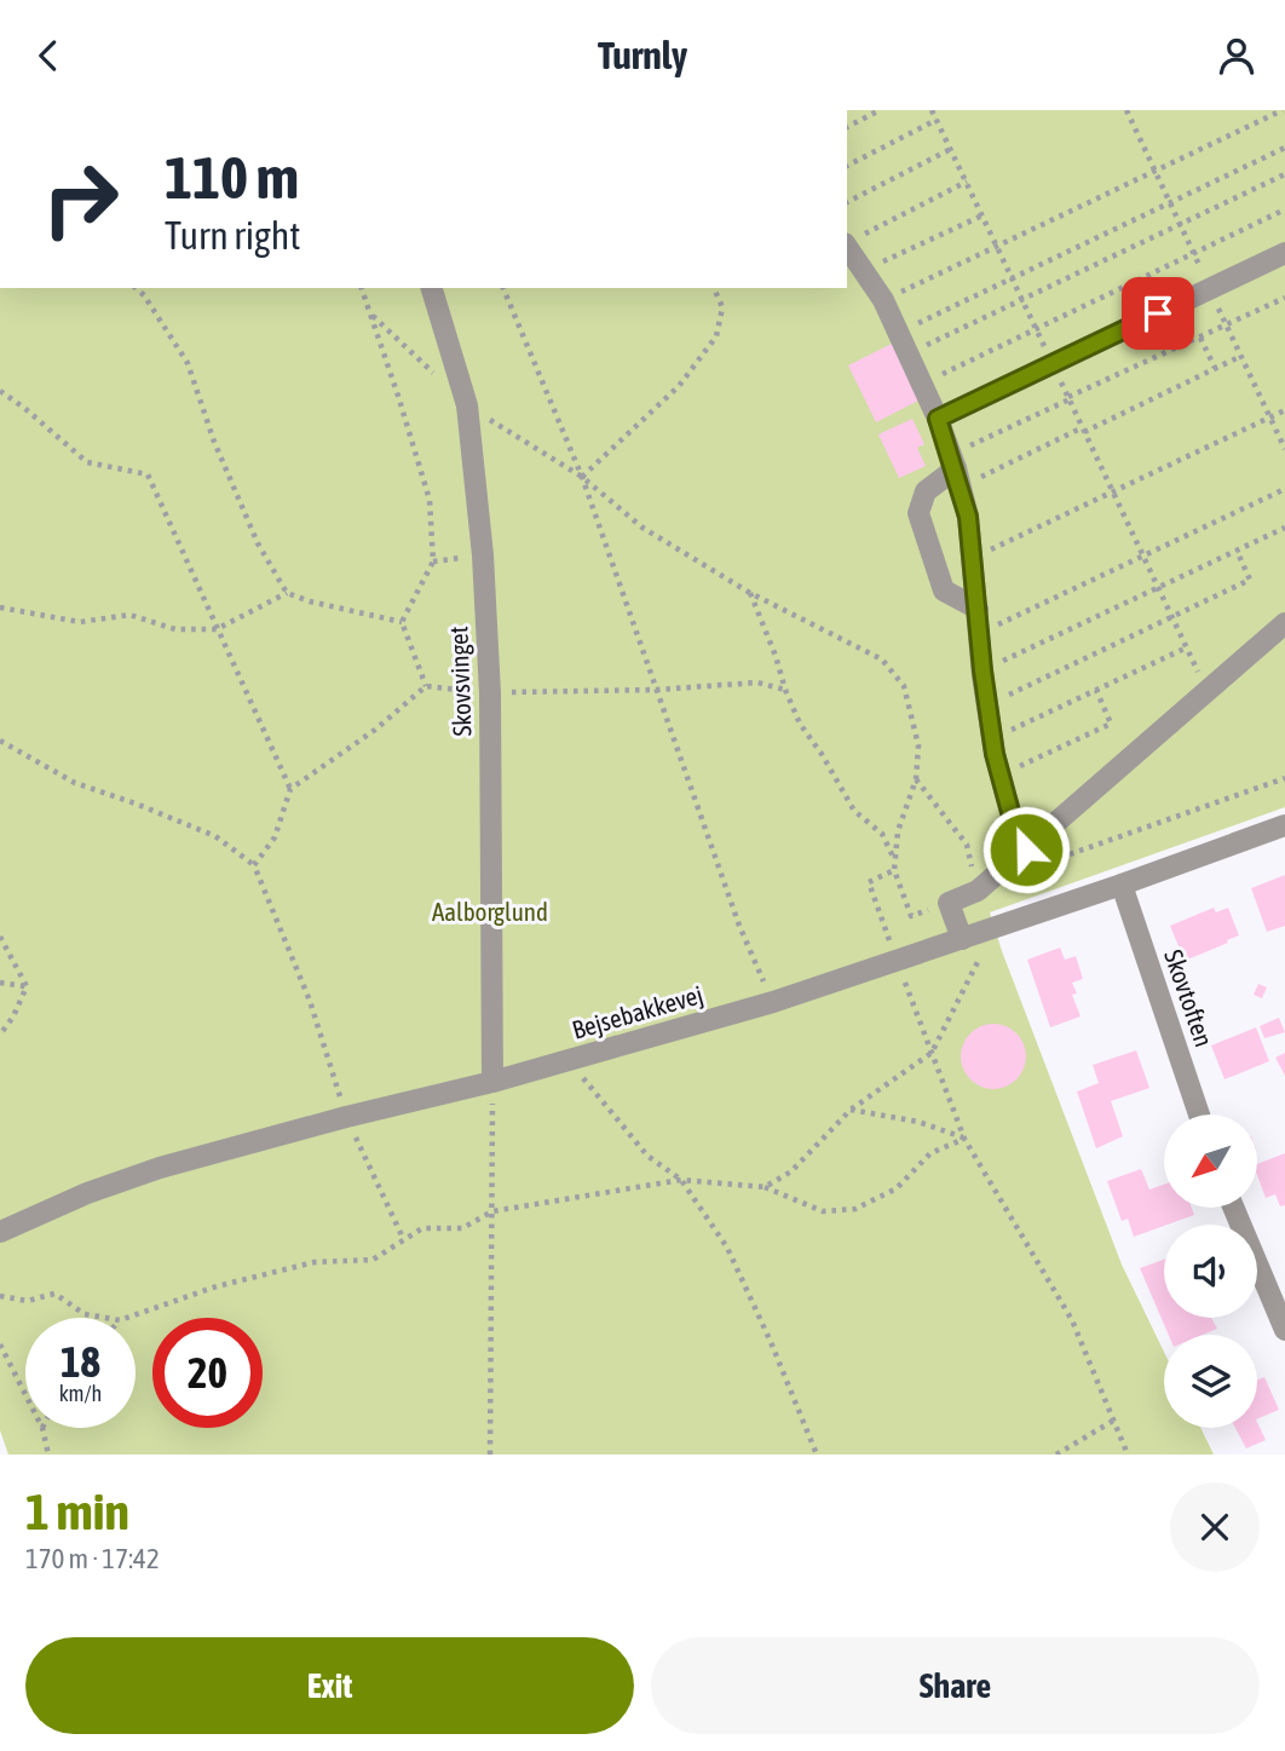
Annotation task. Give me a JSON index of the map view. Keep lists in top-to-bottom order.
{
  "streets": {
    "street": ["Skovsvinget", "Skovtoften", "Bejsebakkevej"]
  },
  "crossings": [
    ["Skovsvinget", "Bejsebakkevej"],
    ["Skovtoften", "Bejsebakkevej"]
  ],
  "parks": ["Aalborglund"],
  "north": "bottom left",
  "page": {
    "header": "Turnly",
    "turn": ["110 m", "Turn right"],
    "speed": "18 km/h",
    "limit": "20",
    "heading": ["1 min", "170 m · 17:42"],
    "buttons": ["Exit", "Share"]
  }
}
